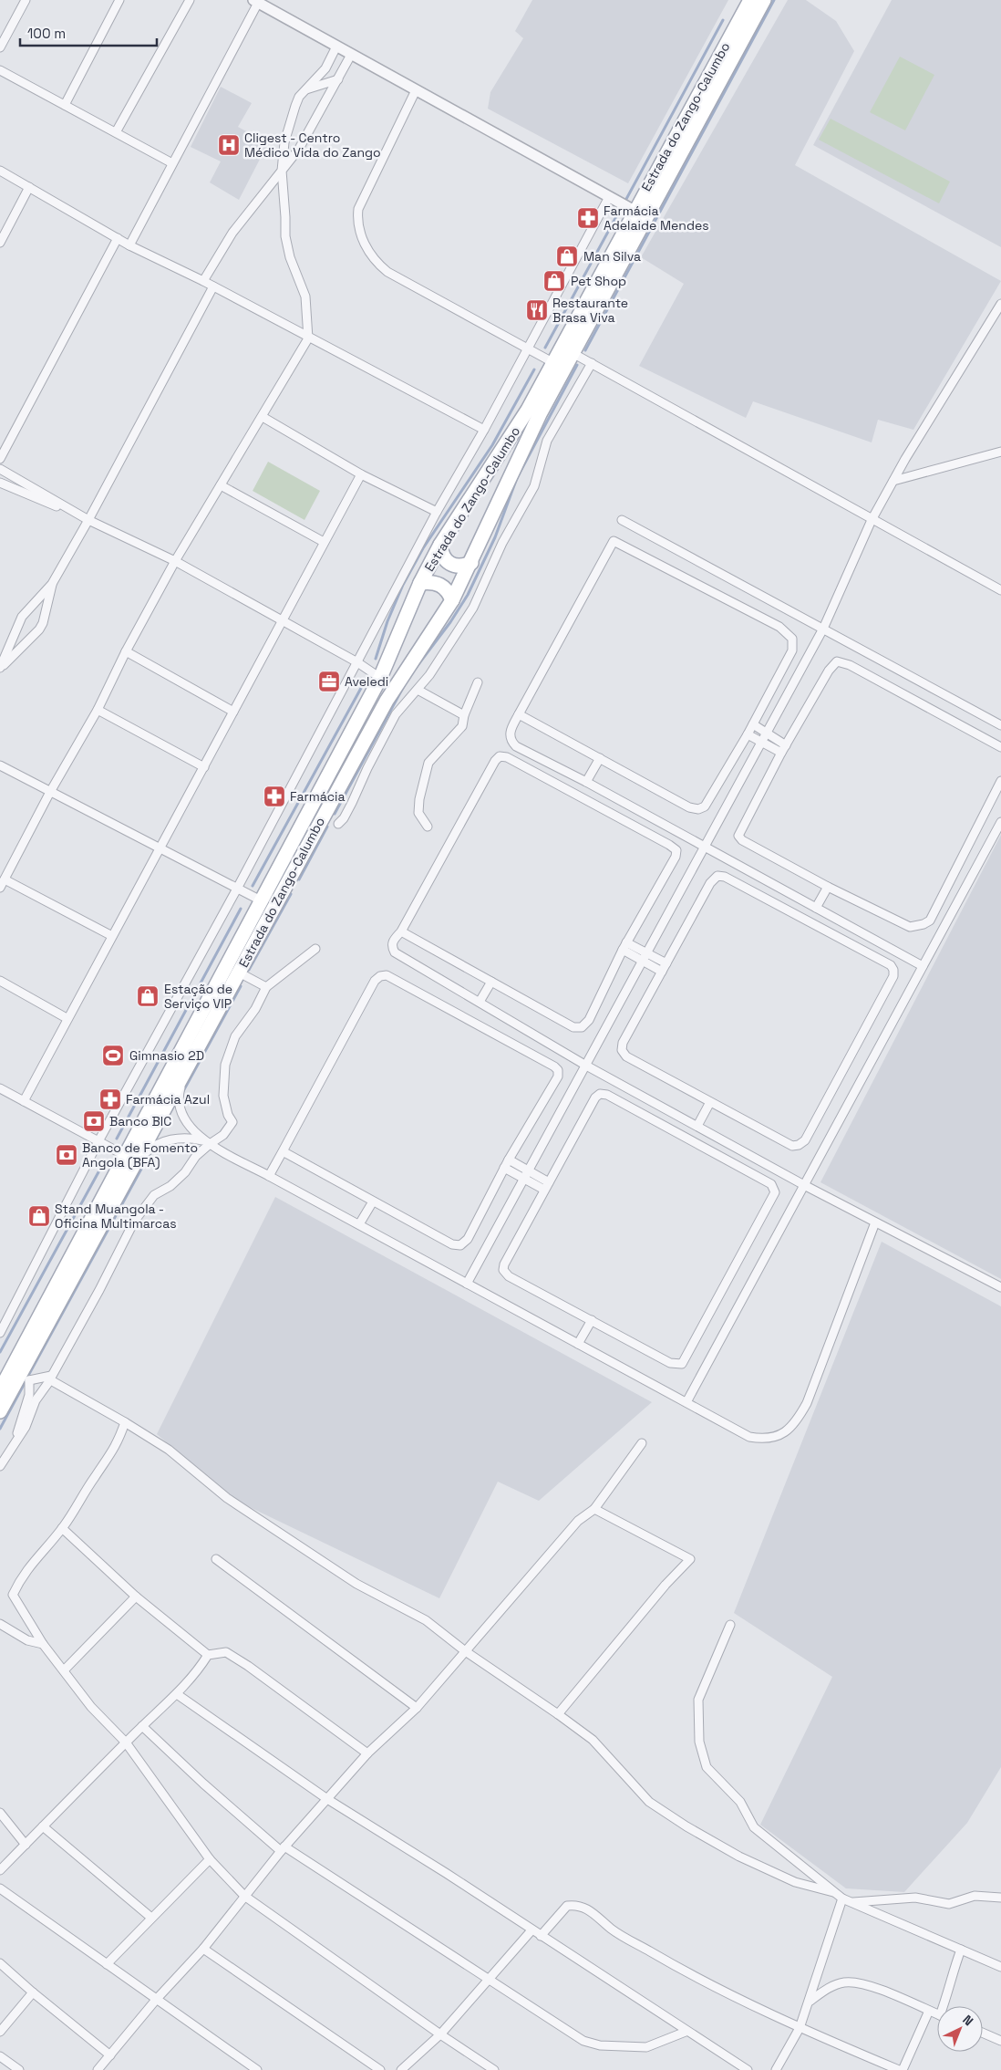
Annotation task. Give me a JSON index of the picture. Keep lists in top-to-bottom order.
{
  "streets": {
    "main road": ["Estrada do Zango-Calumbo"]
  },
  "places": {
    "hospital": ["Cligest - Centro Médico Vida do Zango"],
    "pharmacy": ["Farmácia Adelaide Mendes", "Farmácia", "Farmácia Azul"],
    "shop": [
      "Man Silva",
      "Pet Shop",
      "Estação de Serviço VIP",
      "Stand Muangola - Oficina Multimarcas"
    ],
    "restaurant": ["Restaurante Brasa Viva"],
    "office": ["Aveledi"],
    "sports": ["Gimnasio 2D"],
    "bank": ["Banco BIC", "Banco de Fomento Angola (BFA)"]
  },
  "scale_bar": "100 m",
  "north": "top right"
}
